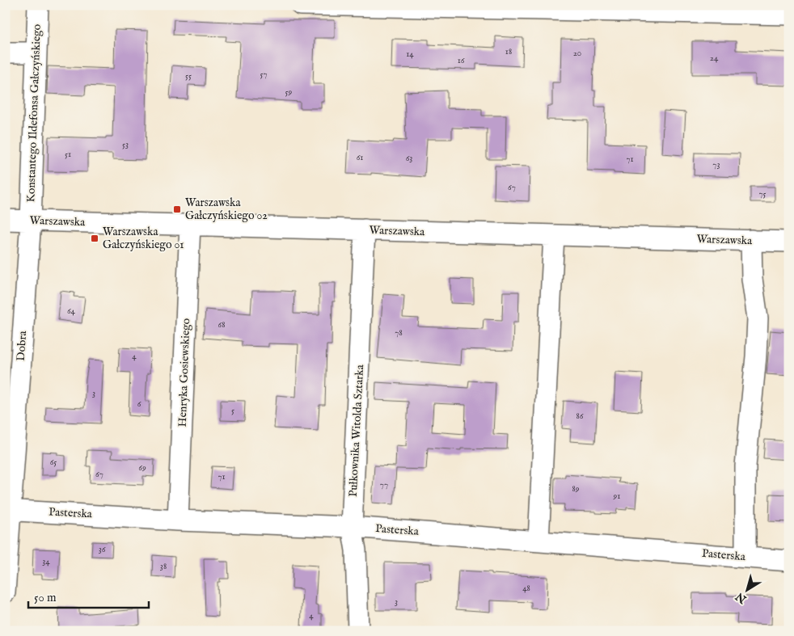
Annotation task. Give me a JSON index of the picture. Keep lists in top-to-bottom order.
{
  "streets": {
    "street": [
      "Konstantego Ildefonsa Gałczyńskiego",
      "Warszawska",
      "Dobra",
      "Henryka Gosiewskiego",
      "Pułkownika Witolda Sztarka",
      "Pasterska"
    ]
  },
  "crossings": [
    ["Konstantego Ildefonsa Gałczyńskiego", "Warszawska"],
    ["Konstantego Ildefonsa Gałczyńskiego", "Dobra"],
    ["Warszawska", "Dobra"],
    ["Warszawska", "Henryka Gosiewskiego"],
    ["Warszawska", "Pułkownika Witolda Sztarka"],
    ["Dobra", "Pasterska"],
    ["Henryka Gosiewskiego", "Pasterska"],
    ["Pułkownika Witolda Sztarka", "Pasterska"]
  ],
  "places": {
    "transit": ["Warszawska Gałczyńskiego 02", "Warszawska Gałczyńskiego 01"]
  },
  "house_numbers": [
    "18",
    "20",
    "14",
    "24",
    "16",
    "57",
    "55",
    "59",
    "53",
    "51",
    "61",
    "63",
    "71",
    "73",
    "67",
    "75",
    "64",
    "68",
    "78",
    "4",
    "3",
    "6",
    "5",
    "86",
    "65",
    "69",
    "67",
    "71",
    "77",
    "89",
    "91",
    "36",
    "34",
    "38",
    "48",
    "3",
    "4"
  ],
  "scale_bar": "50 m",
  "north": "bottom left"
}
